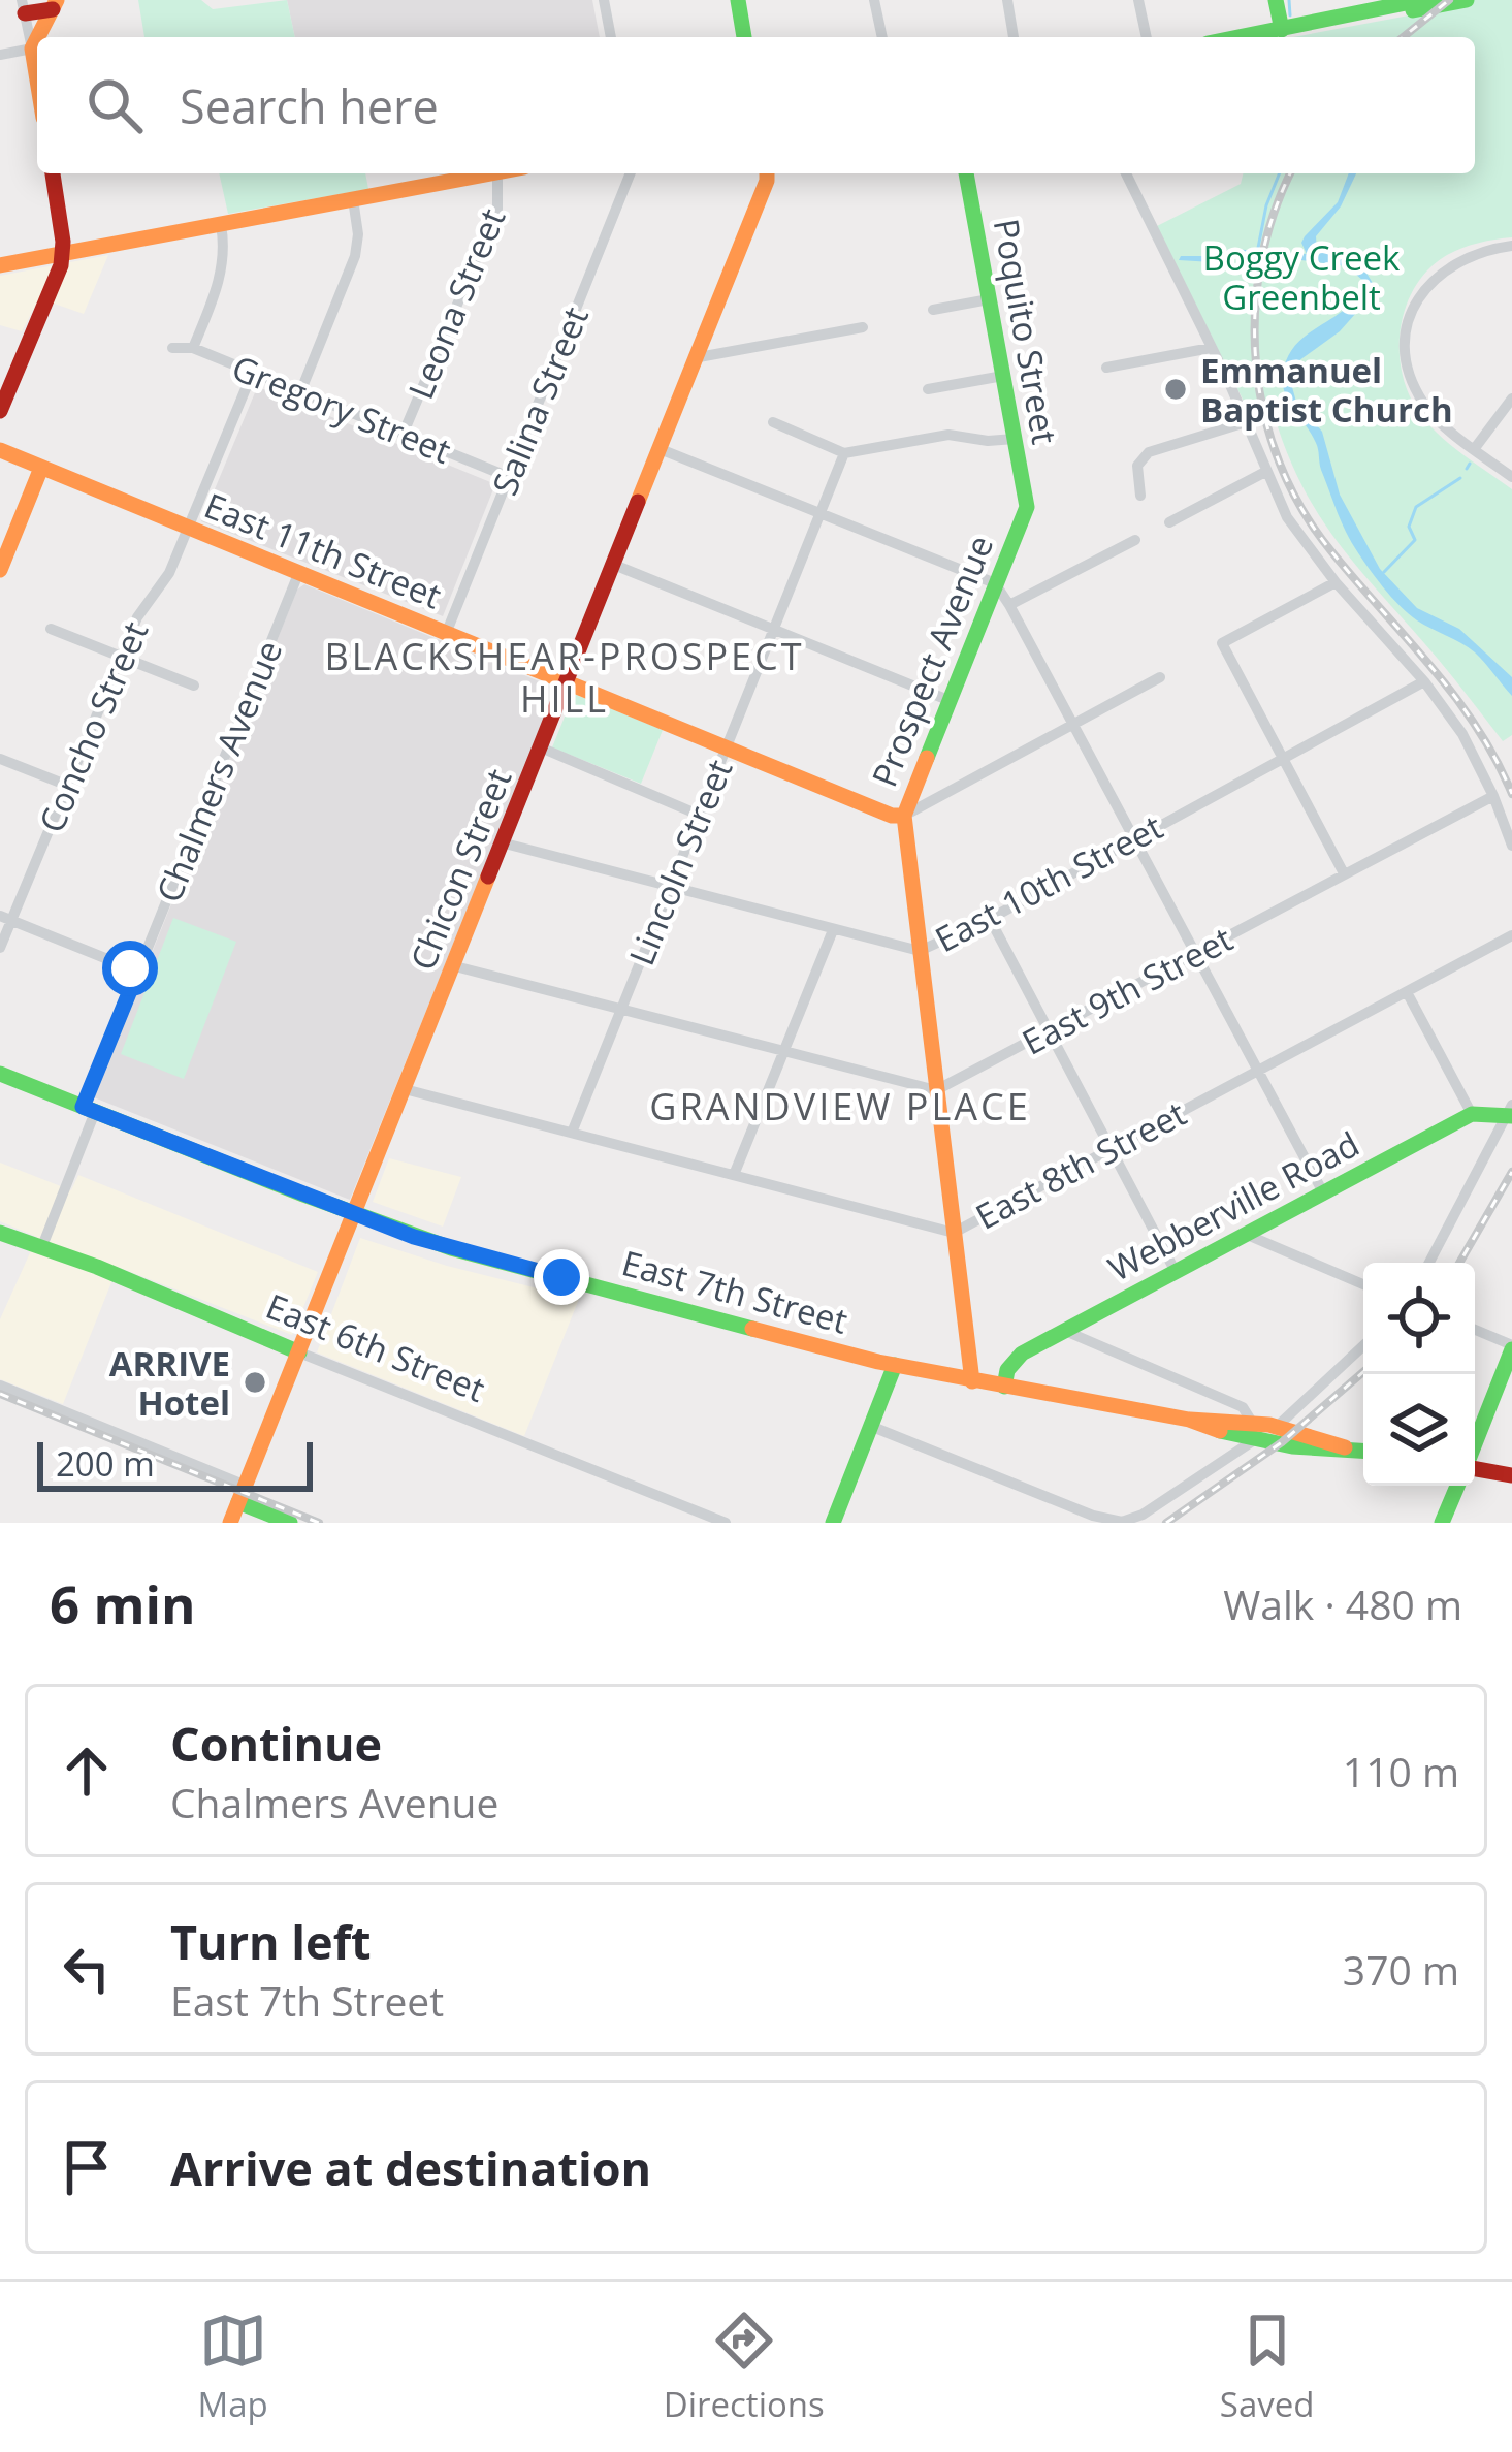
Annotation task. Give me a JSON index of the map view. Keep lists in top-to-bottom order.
{
  "streets": {
    "street": [
      "Leona Street",
      "Poquito Street",
      "Salina Street",
      "Gregory Street",
      "East 11th Street",
      "Prospect Avenue",
      "Concho Street",
      "Chalmers Avenue",
      "Lincoln Street",
      "Chicon Street",
      "East 10th Street",
      "East 9th Street",
      "East 8th Street",
      "Webberville Road",
      "East 7th Street",
      "East 6th Street"
    ]
  },
  "crossings": [
    ["Leona Street", "Gregory Street"],
    ["Poquito Street", "Prospect Avenue"],
    ["Salina Street", "Gregory Street"],
    ["Salina Street", "East 11th Street"],
    ["Gregory Street", "Concho Street"],
    ["East 11th Street", "Prospect Avenue"],
    ["East 11th Street", "Concho Street"],
    ["East 11th Street", "Chalmers Avenue"],
    ["East 11th Street", "Lincoln Street"],
    ["East 11th Street", "Chicon Street"],
    ["Prospect Avenue", "East 10th Street"],
    ["Prospect Avenue", "East 9th Street"],
    ["Prospect Avenue", "East 8th Street"],
    ["Prospect Avenue", "East 7th Street"],
    ["Chalmers Avenue", "East 7th Street"],
    ["Chalmers Avenue", "East 6th Street"],
    ["Lincoln Street", "East 10th Street"],
    ["Lincoln Street", "East 8th Street"],
    ["Chicon Street", "East 10th Street"],
    ["Chicon Street", "East 8th Street"],
    ["Chicon Street", "East 7th Street"],
    ["Chicon Street", "East 6th Street"],
    ["Webberville Road", "East 7th Street"]
  ],
  "districts": ["BLACKSHEAR-PROSPECT HILL", "GRANDVIEW PLACE"],
  "parks": ["Boggy Creek Greenbelt"],
  "places": ["Emmanuel Baptist Church", "ARRIVE Hotel"],
  "scale_bar": "200 m",
  "page": {
    "search": "Search here",
    "scale": "200 m",
    "heading": ["6 min", "Walk · 480 m"],
    "list": [
      ["Continue", "Chalmers Avenue", "110 m"],
      ["Turn left", "East 7th Street", "370 m"],
      "Arrive at destination"
    ],
    "nav": ["Map", "Directions", "Saved"]
  }
}
